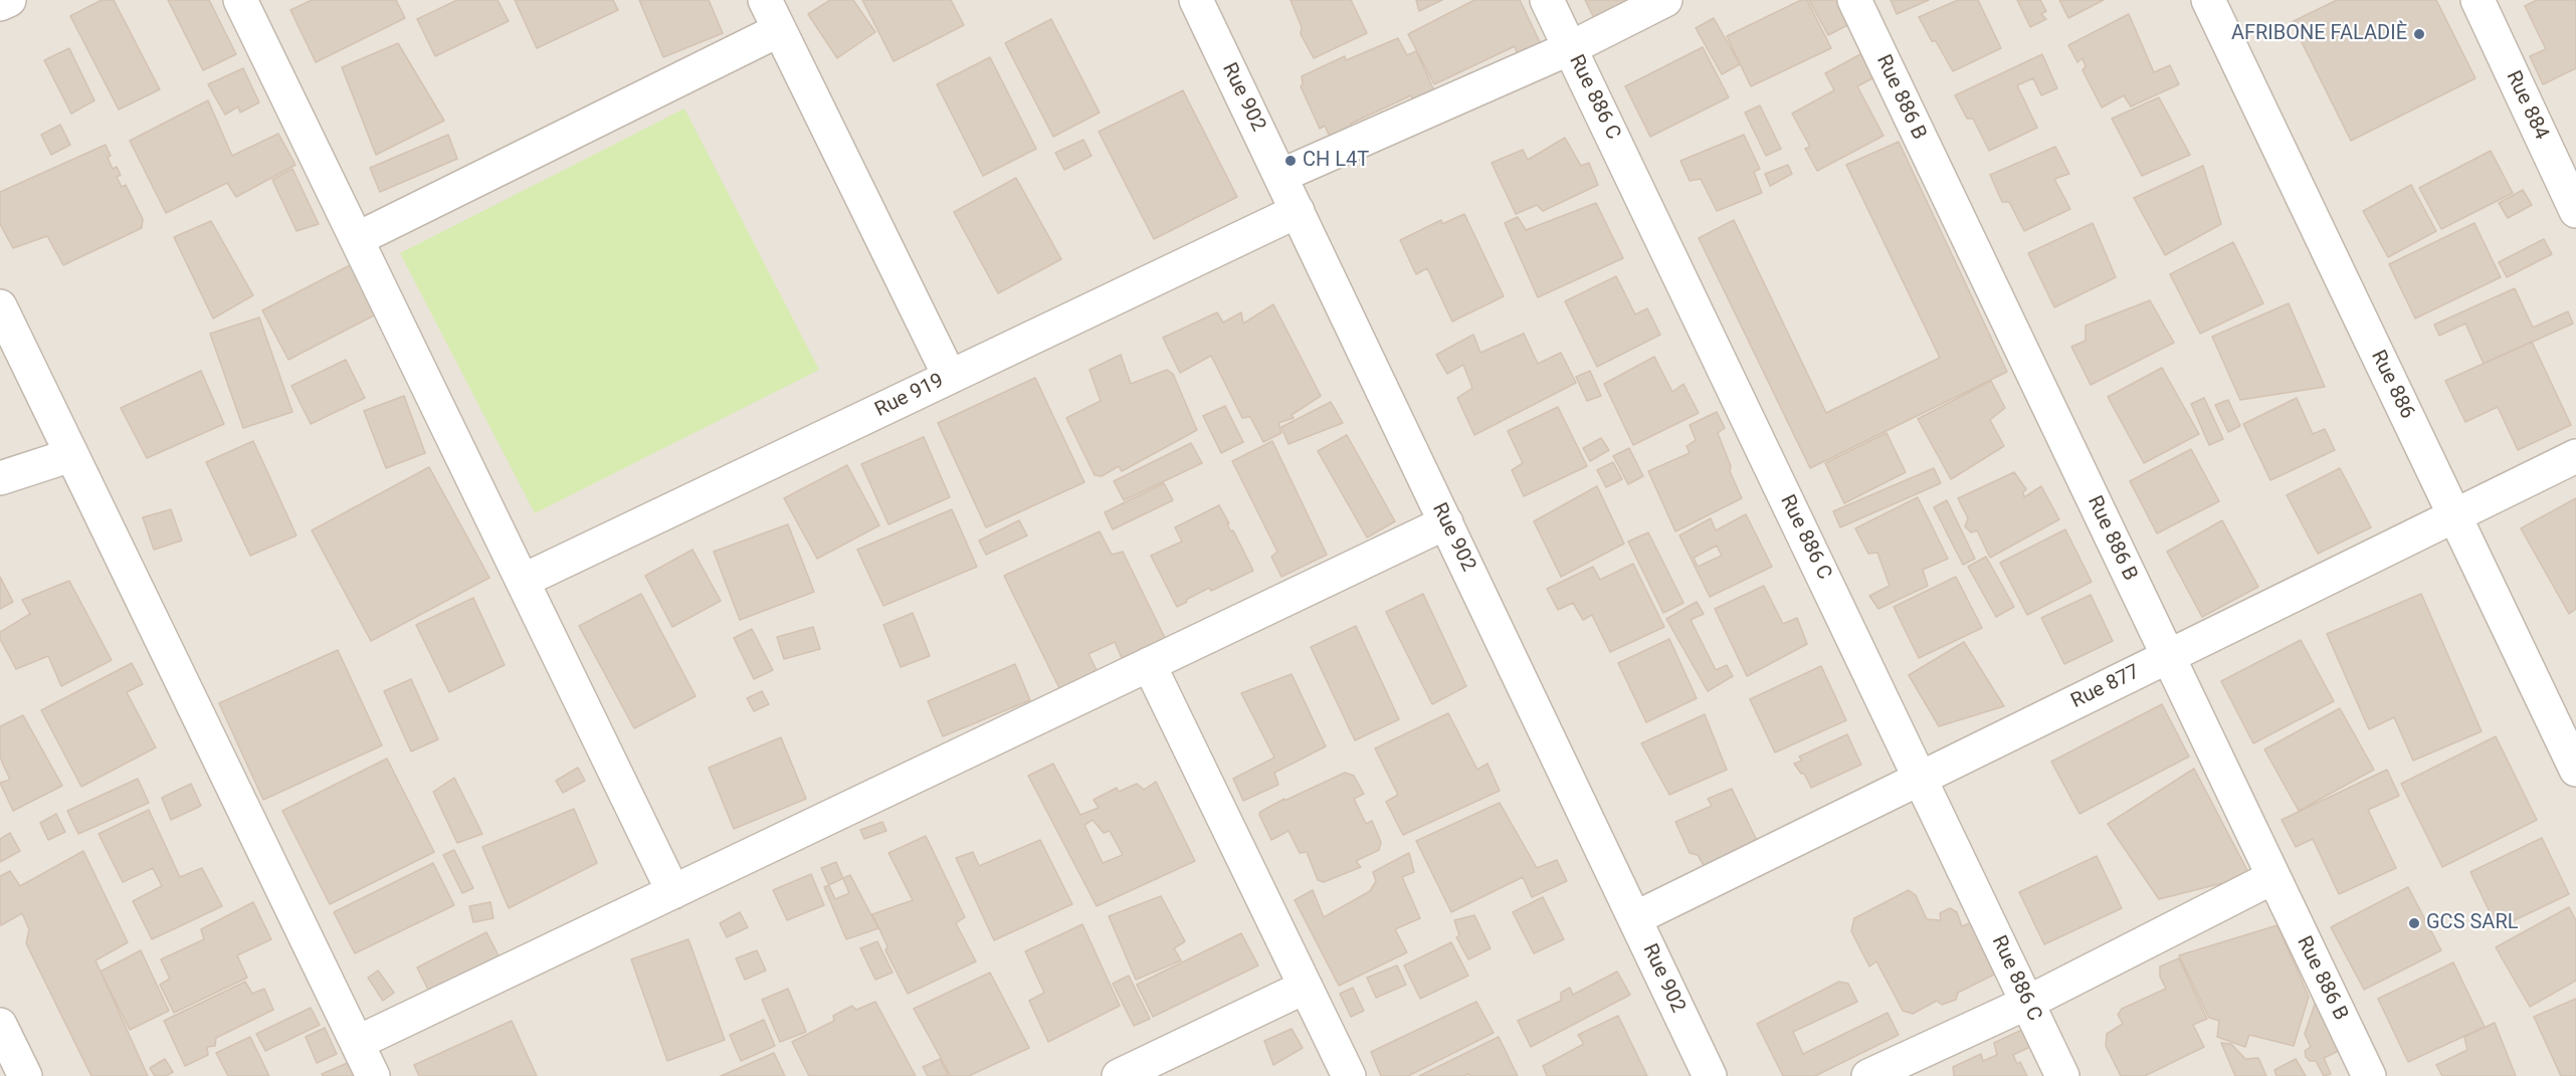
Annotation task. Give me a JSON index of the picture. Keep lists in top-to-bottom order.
{
  "streets": {
    "street": [
      "Rue 902",
      "Rue 886 C",
      "Rue 886 B",
      "Rue 884",
      "Rue 886",
      "Rue 919",
      "Rue 877"
    ]
  },
  "crossings": [
    ["Rue 902", "Rue 919"],
    ["Rue 902", "Rue 877"],
    ["Rue 886 C", "Rue 877"],
    ["Rue 886 B", "Rue 877"],
    ["Rue 886", "Rue 877"]
  ],
  "places": ["AFRIBONE FALADIÈ", "CH L4T", "GCS SARL"]
}
